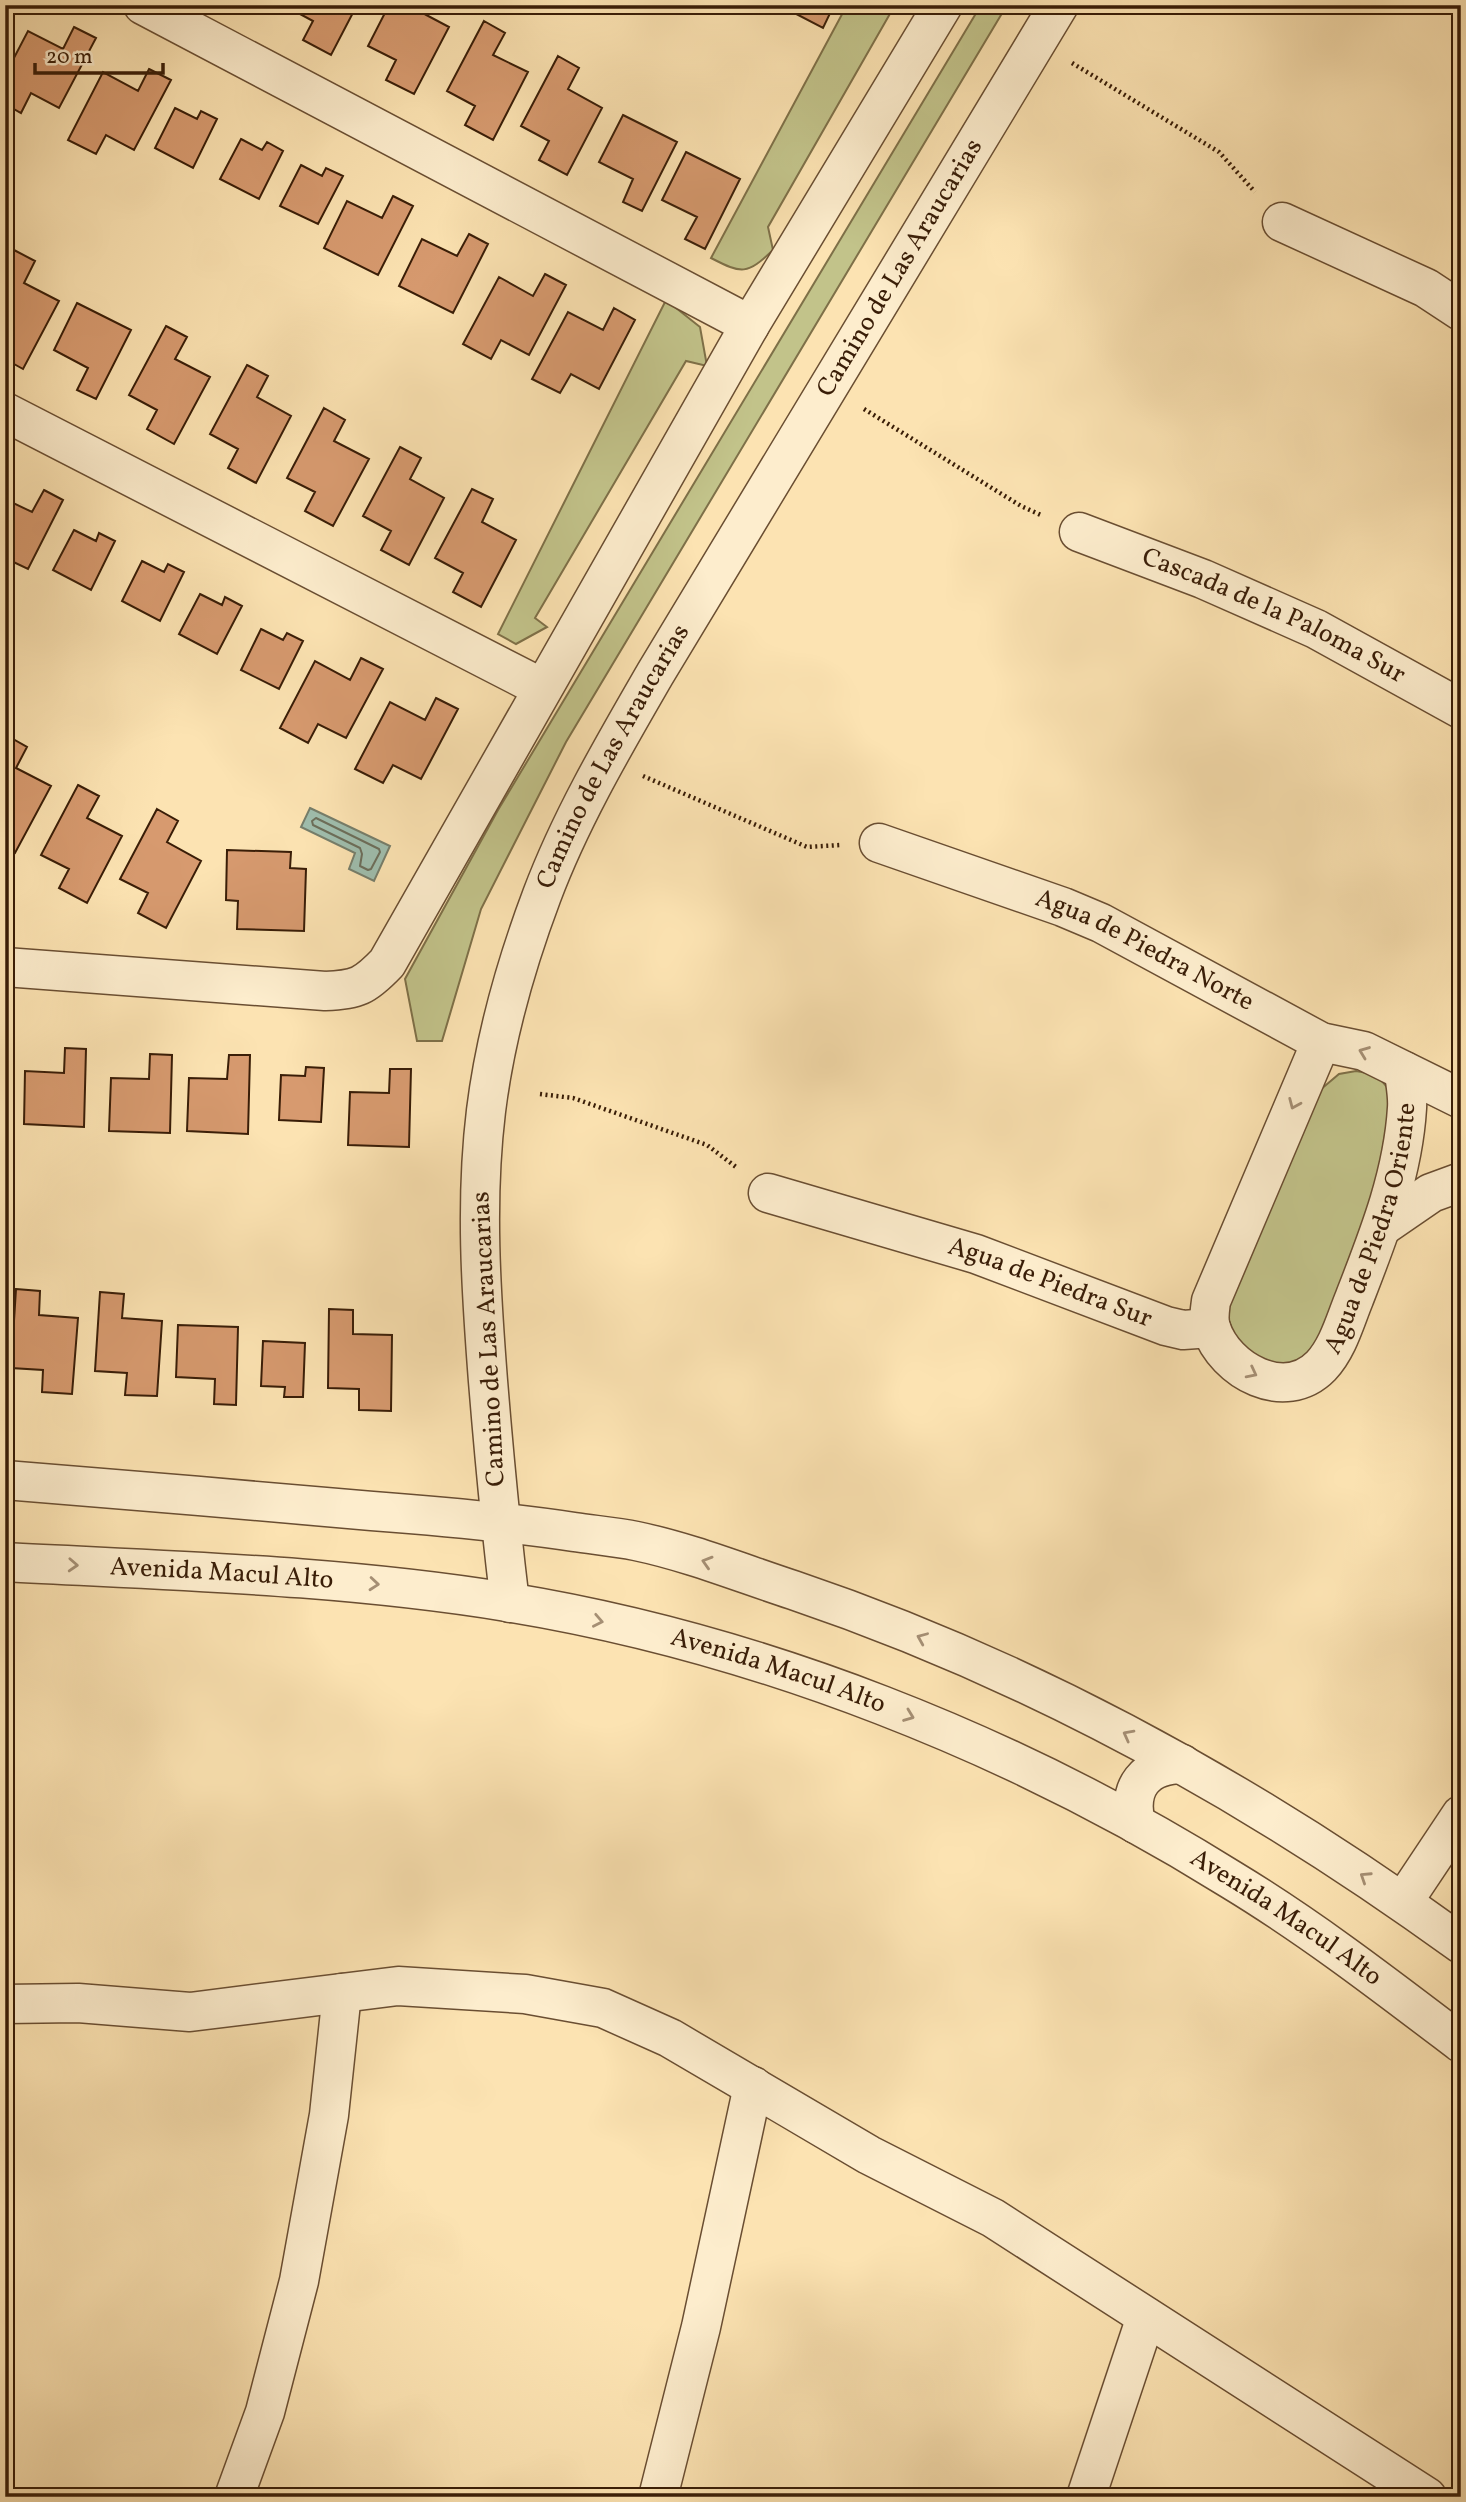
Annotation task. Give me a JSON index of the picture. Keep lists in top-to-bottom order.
{
  "streets": {
    "street": [
      "Camino de Las Araucarias",
      "Cascada de la Paloma Sur",
      "Agua de Piedra Norte",
      "Agua de Piedra Oriente",
      "Agua de Piedra Sur",
      "Avenida Macul Alto"
    ]
  },
  "crossings": [
    ["Camino de Las Araucarias", "Avenida Macul Alto"],
    ["Agua de Piedra Norte", "Agua de Piedra Oriente"],
    ["Agua de Piedra Oriente", "Agua de Piedra Sur"]
  ],
  "scale_bar": "20 m"
}
